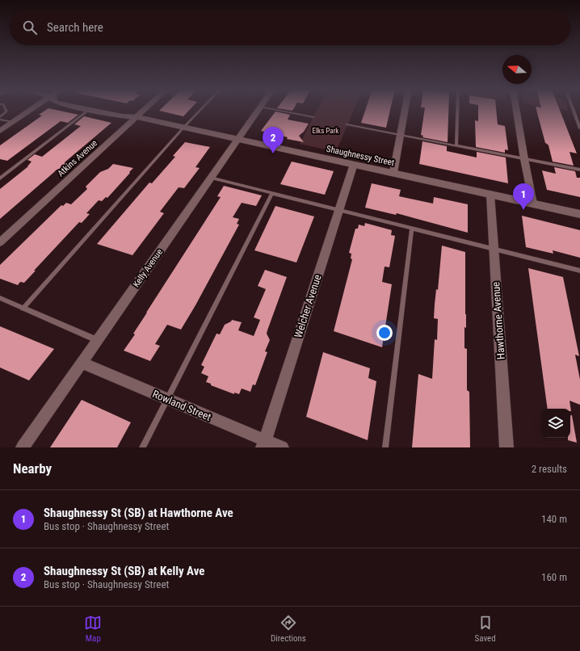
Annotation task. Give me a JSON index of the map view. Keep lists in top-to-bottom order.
{
  "streets": {
    "main road": ["Shaughnessy Street"],
    "street": [
      "Atkins Avenue",
      "Kelly Avenue",
      "Welcher Avenue",
      "Hawthorne Avenue",
      "Rowland Street"
    ]
  },
  "crossings": [
    ["Shaughnessy Street", "Atkins Avenue"],
    ["Shaughnessy Street", "Kelly Avenue"],
    ["Shaughnessy Street", "Welcher Avenue"],
    ["Shaughnessy Street", "Hawthorne Avenue"],
    ["Kelly Avenue", "Rowland Street"],
    ["Welcher Avenue", "Rowland Street"]
  ],
  "parks": ["Elks Park"],
  "north": "left",
  "page": {
    "search": "Search here",
    "pins": ["2", "1"],
    "heading": ["Nearby", "2 results"],
    "list": [
      {
        "mark": "1",
        "name": "Shaughnessy St (SB) at Hawthorne Ave",
        "note": "Bus stop · Shaughnessy Street",
        "value": "140 m"
      },
      {
        "mark": "2",
        "name": "Shaughnessy St (SB) at Kelly Ave",
        "note": "Bus stop · Shaughnessy Street",
        "value": "160 m"
      }
    ],
    "nav": ["Map", "Directions", "Saved"]
  }
}
